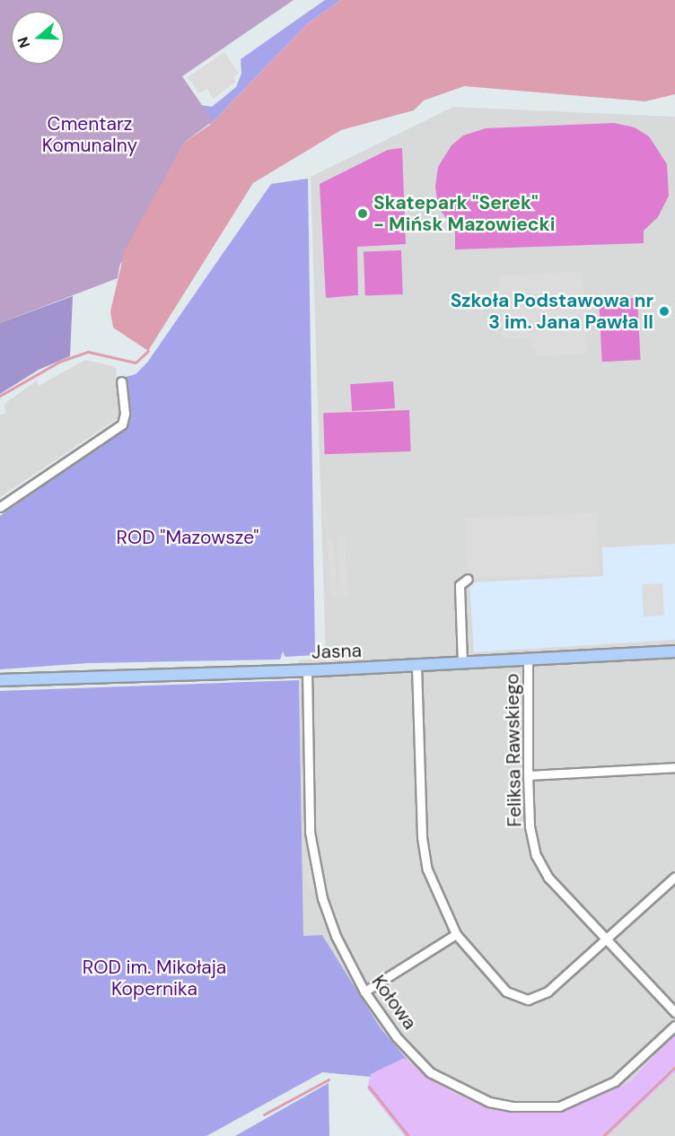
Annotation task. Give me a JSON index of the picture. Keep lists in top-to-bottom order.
{
  "streets": {
    "street": ["Jasna", "Feliksa Rawskiego", "Kołowa"]
  },
  "crossings": [
    ["Jasna", "Feliksa Rawskiego"],
    ["Jasna", "Kołowa"]
  ],
  "parks": ["Cmentarz Komunalny", "ROD \"Mazowsze\"", "ROD im. Mikołaja Kopernika"],
  "places": ["Skatepark \"Serek\" - Mińsk Mazowiecki", "Szkoła Podstawowa nr 3 im. Jana Pawła II"],
  "north": "left"
}
